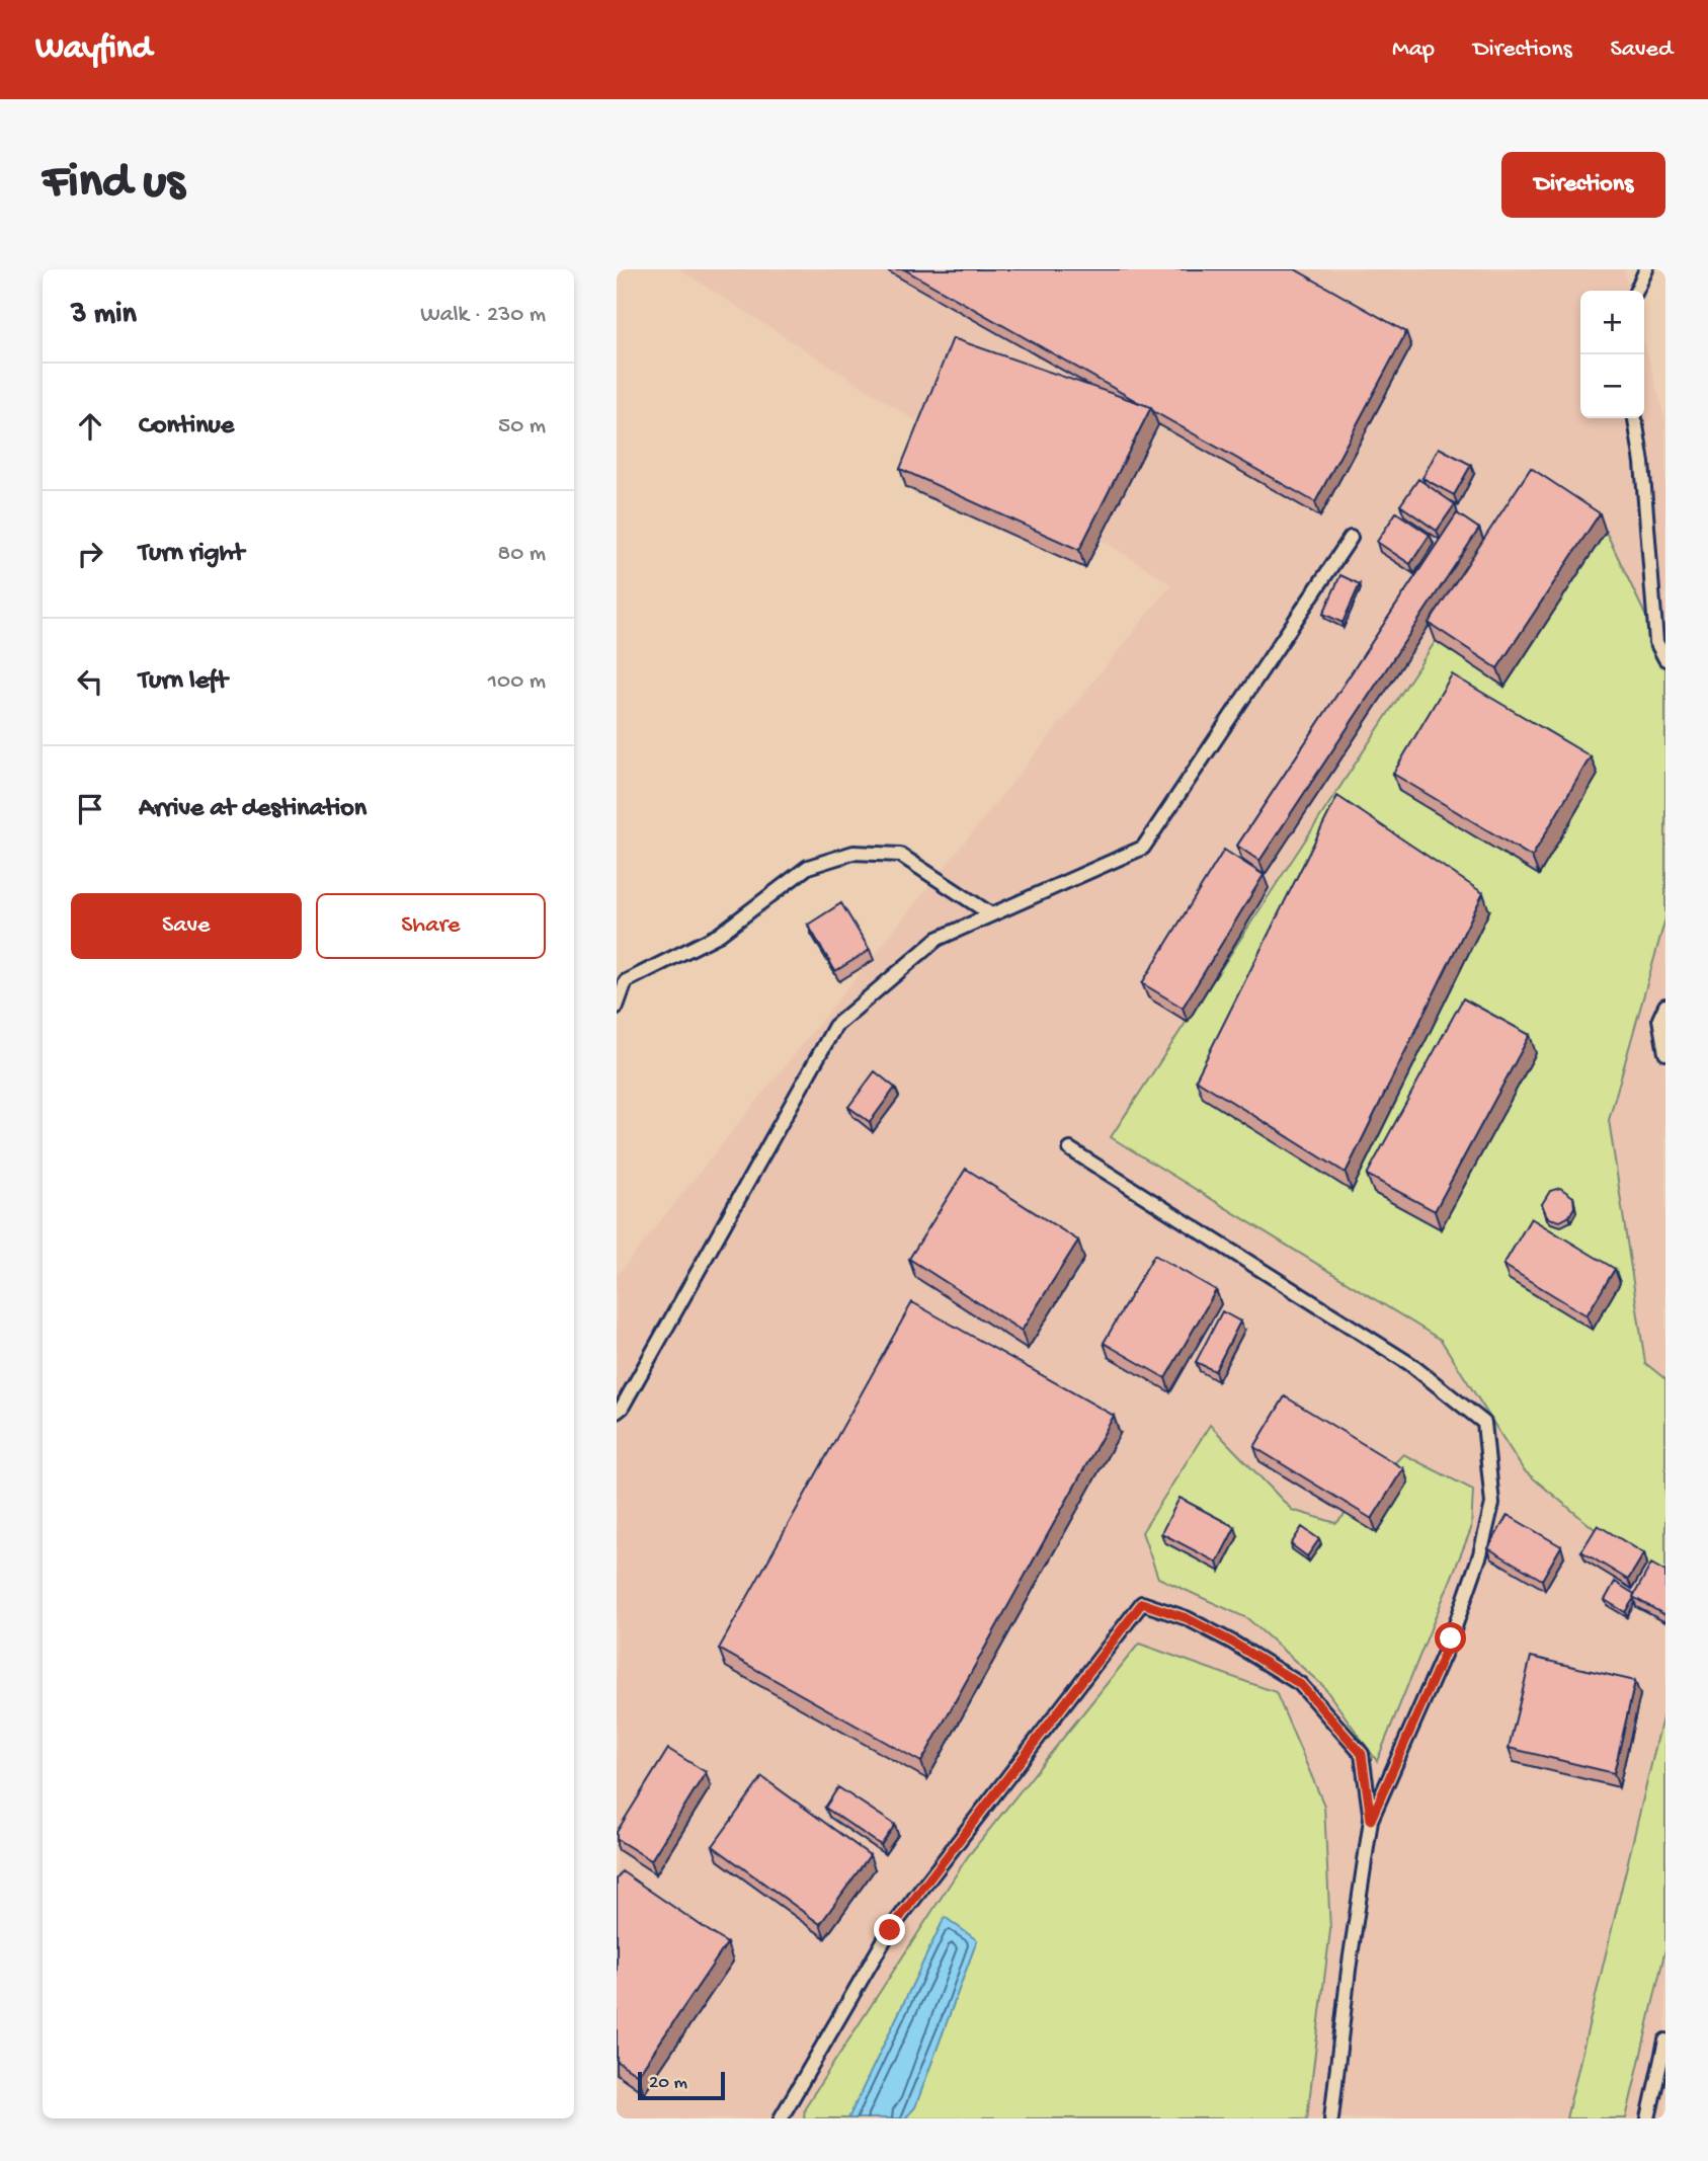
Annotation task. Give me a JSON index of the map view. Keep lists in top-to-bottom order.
{
  "scale_bar": "20 m",
  "page": {
    "header": "Wayfind",
    "nav": ["Map", "Directions", "Saved"],
    "buttons": [
      "Directions",
      ["Save", "Share"]
    ],
    "title": "Find us",
    "heading": ["3 min", "Walk · 230 m"],
    "map_buttons": ["+", "−"],
    "list": [
      ["Continue", "50 m"],
      ["Turn right", "80 m"],
      ["Turn left", "100 m"],
      "Arrive at destination"
    ],
    "scale": "20 m"
  }
}
